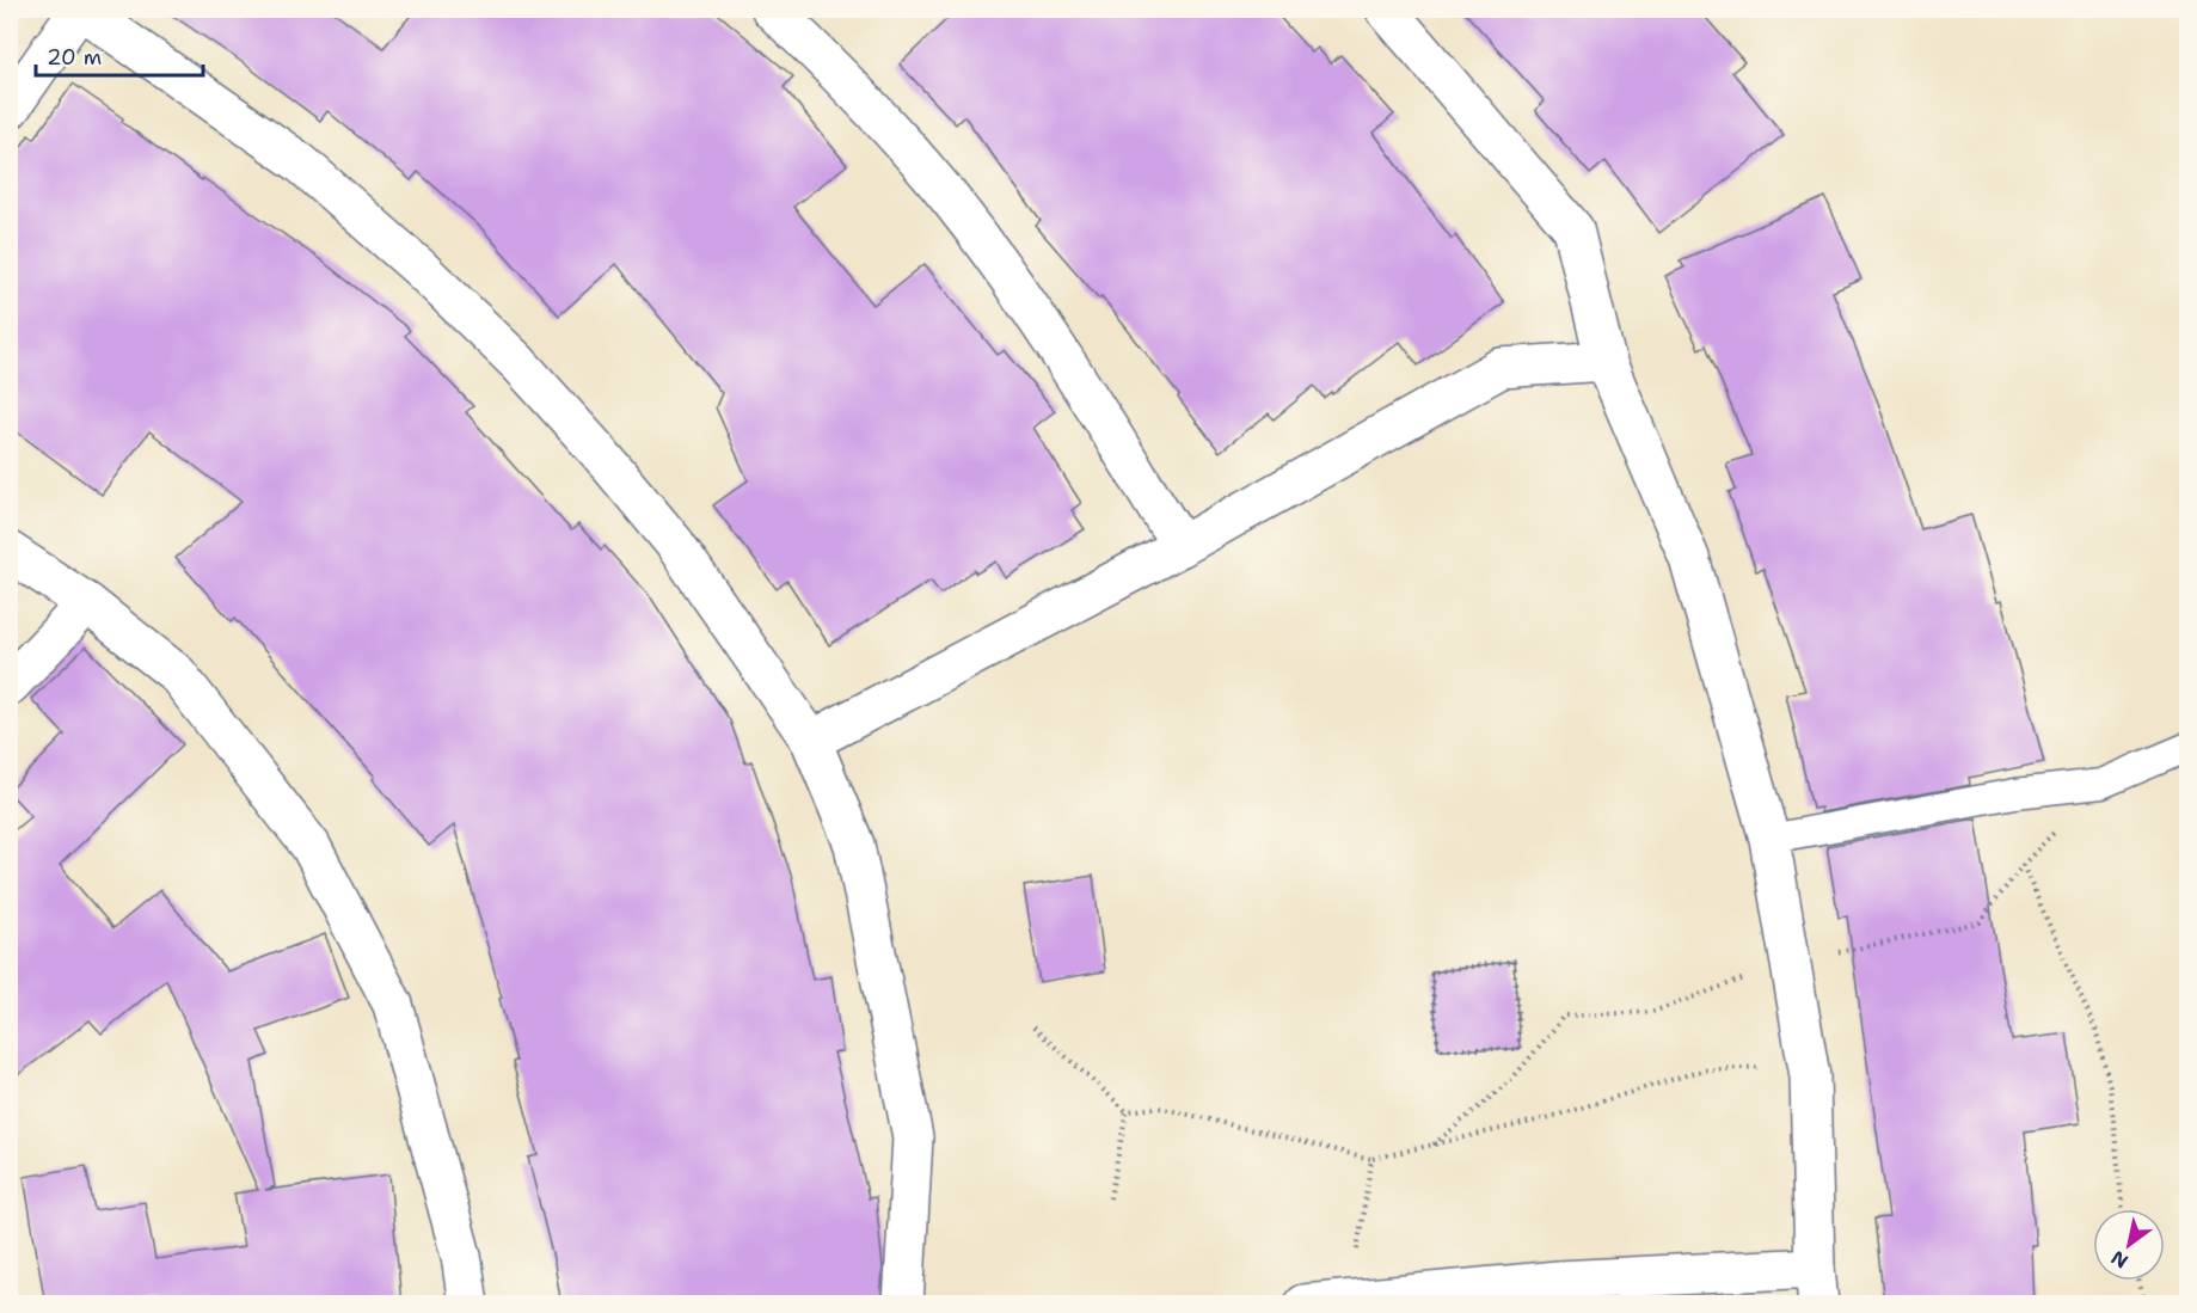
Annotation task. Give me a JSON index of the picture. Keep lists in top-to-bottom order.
{
  "scale_bar": "20 m",
  "north": "bottom left"
}
